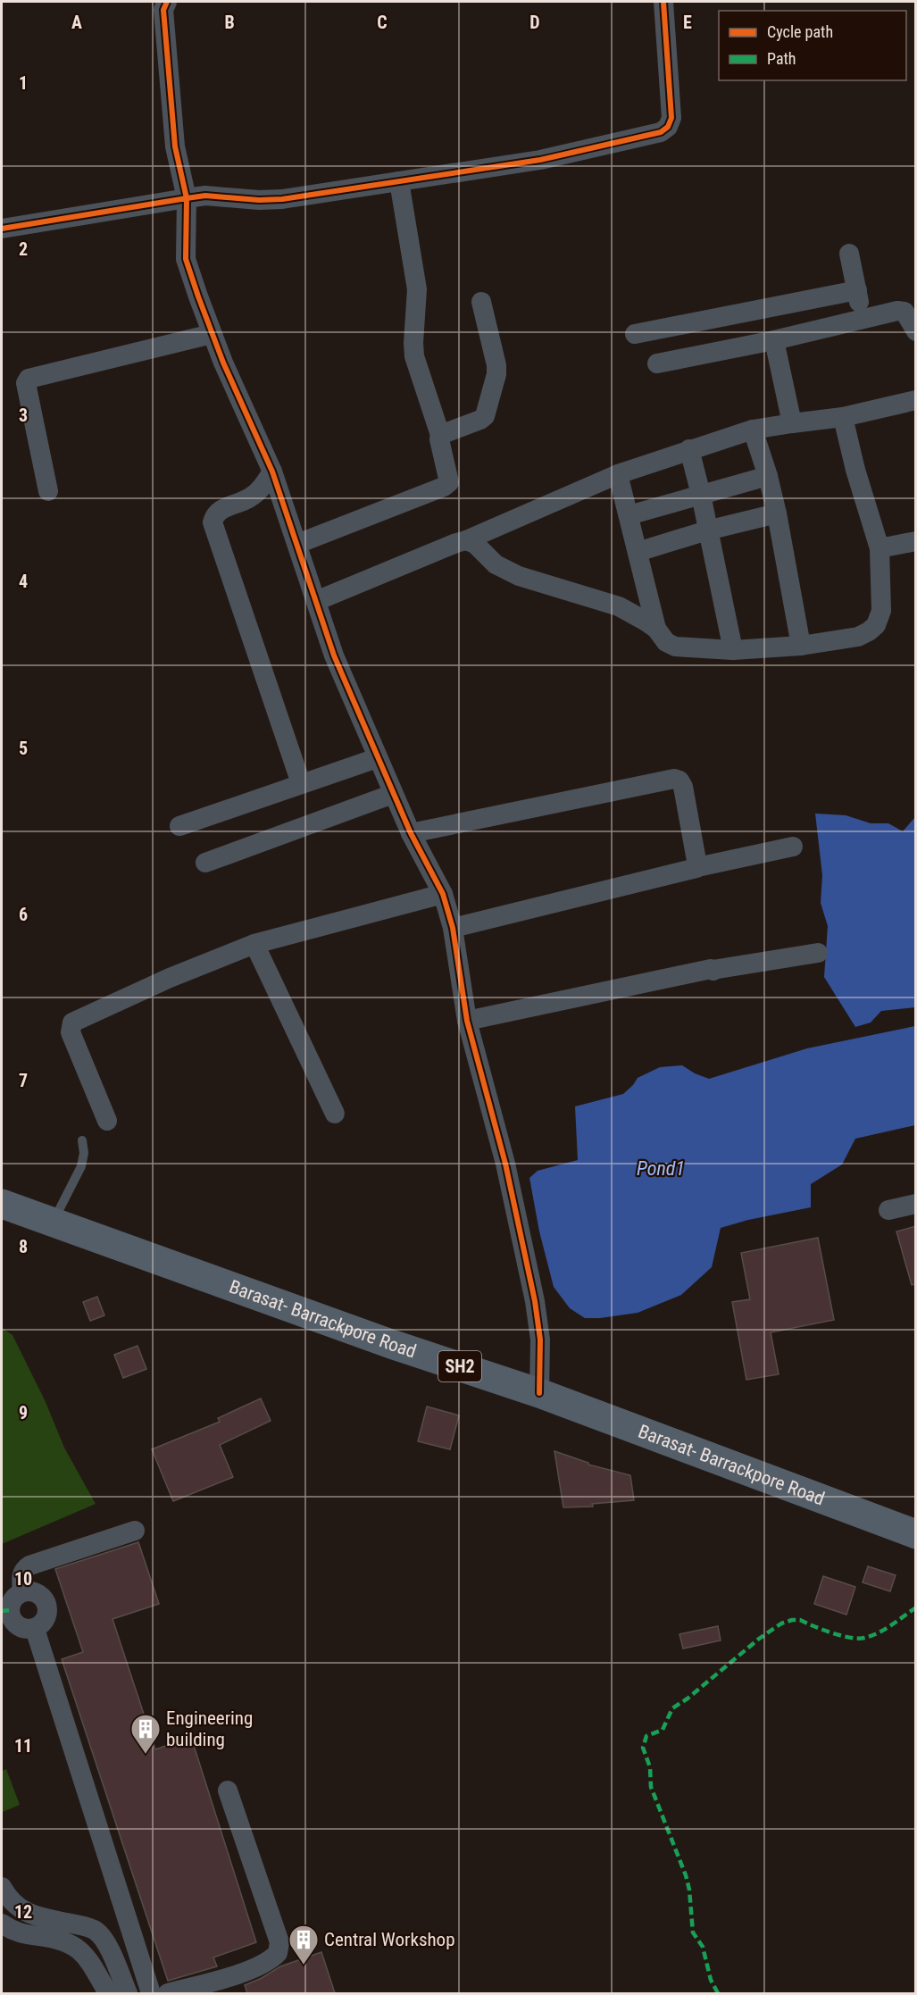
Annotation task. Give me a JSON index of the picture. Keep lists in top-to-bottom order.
{
  "streets": {
    "main road": ["Barasat- Barrackpore Road", "SH2"]
  },
  "water": ["Pond1"],
  "places": {
    "building": ["Engineering building", "Central Workshop"]
  },
  "legend": ["Cycle path", "Path"],
  "grid": {
    "columns": [
      "A",
      "B",
      "C",
      "D",
      "E"
    ],
    "rows": [
      "1",
      "2",
      "3",
      "4",
      "5",
      "6",
      "7",
      "8",
      "9",
      "10",
      "11",
      "12"
    ]
  }
}
